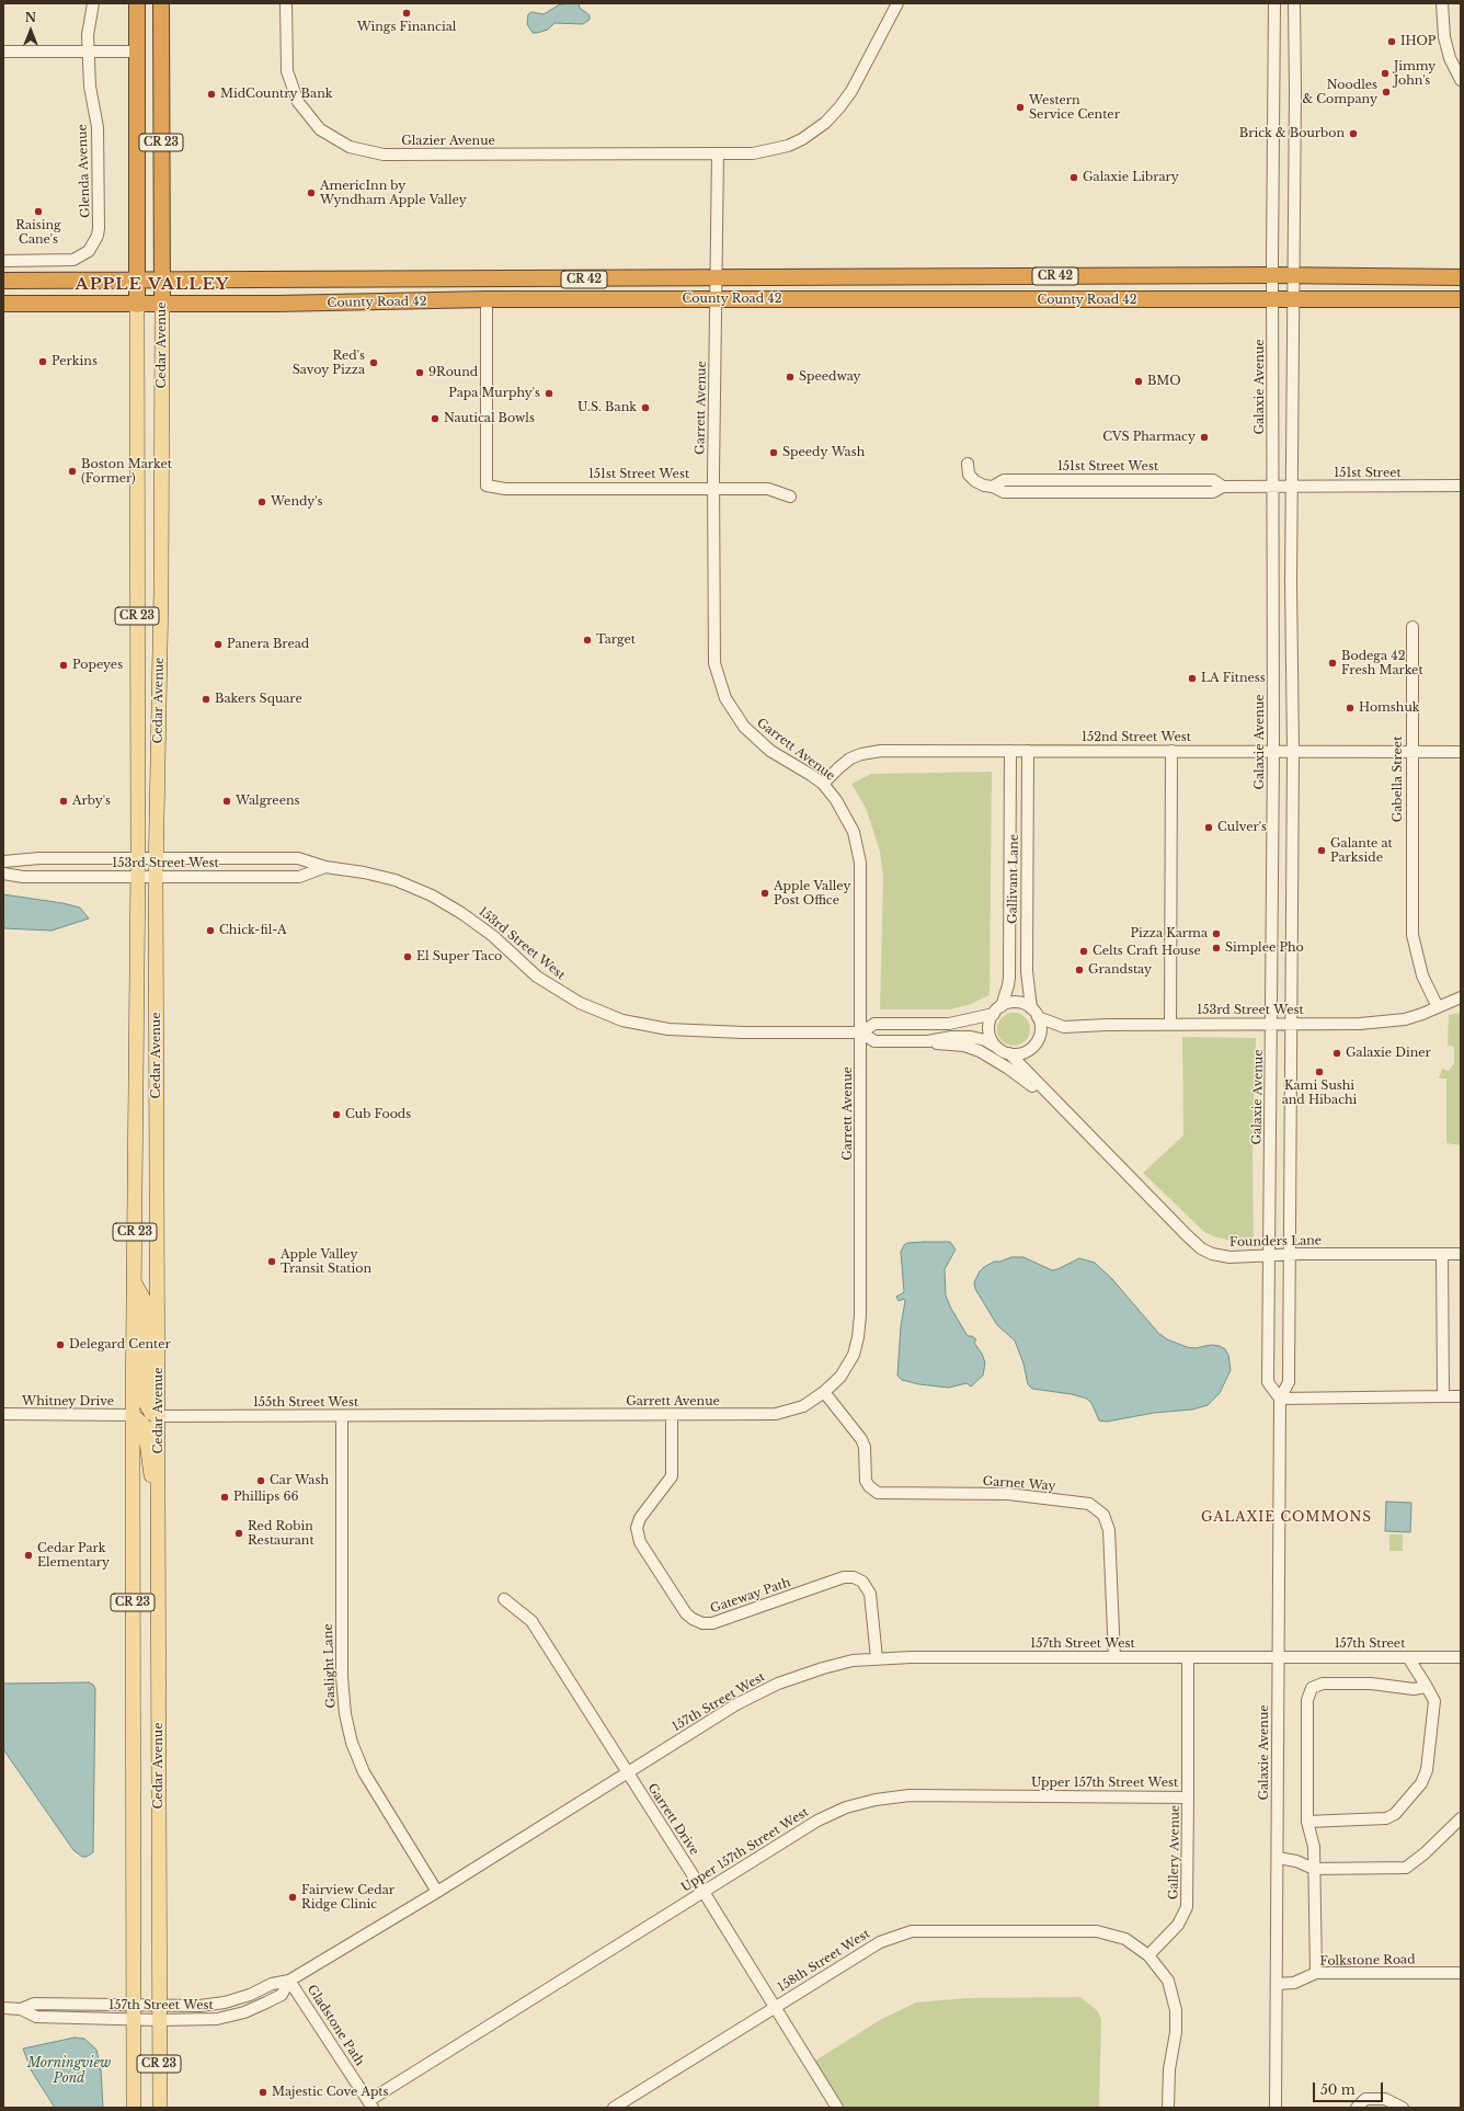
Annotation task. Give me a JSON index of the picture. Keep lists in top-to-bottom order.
{
  "streets": {
    "highway": [
      "CR 23",
      "CR 42",
      "County Road 42",
      "Cedar Avenue"
    ],
    "street": [
      "Glazier Avenue",
      "Glenda Avenue",
      "Galaxie Avenue",
      "Garrett Avenue",
      "151st Street West",
      "151st Street",
      "152nd Street West",
      "Gabella Street",
      "153rd Street West",
      "Gallivant Lane",
      "Founders Lane",
      "Whitney Drive",
      "155th Street West",
      "Garnet Way",
      "Gateway Path",
      "157th Street West",
      "157th Street",
      "Gaslight Lane",
      "Upper 157th Street West",
      "Garrett Drive",
      "Gallery Avenue",
      "158th Street West",
      "Folkstone Road",
      "Gladstone Path"
    ]
  },
  "crossings": [
    ["Glazier Avenue", "Garrett Avenue"],
    ["County Road 42", "Cedar Avenue"],
    ["County Road 42", "Galaxie Avenue"],
    ["County Road 42", "Garrett Avenue"],
    ["County Road 42", "151st Street West"],
    ["Cedar Avenue", "153rd Street West"],
    ["Cedar Avenue", "Whitney Drive"],
    ["Cedar Avenue", "155th Street West"],
    ["Cedar Avenue", "157th Street West"],
    ["Galaxie Avenue", "151st Street West"],
    ["Galaxie Avenue", "151st Street"],
    ["Galaxie Avenue", "152nd Street West"],
    ["Galaxie Avenue", "153rd Street West"],
    ["Galaxie Avenue", "Founders Lane"],
    ["Galaxie Avenue", "157th Street West"],
    ["Galaxie Avenue", "157th Street"],
    ["Galaxie Avenue", "Folkstone Road"],
    ["Garrett Avenue", "151st Street West"],
    ["Garrett Avenue", "152nd Street West"],
    ["Garrett Avenue", "153rd Street West"],
    ["Garrett Avenue", "155th Street West"],
    ["Garrett Avenue", "Garnet Way"],
    ["Garrett Avenue", "Gateway Path"],
    ["151st Street West", "151st Street"],
    ["152nd Street West", "Gabella Street"],
    ["152nd Street West", "Gallivant Lane"],
    ["Gabella Street", "153rd Street West"],
    ["153rd Street West", "Gallivant Lane"],
    ["153rd Street West", "Founders Lane"],
    ["Gallivant Lane", "Founders Lane"],
    ["155th Street West", "Gaslight Lane"],
    ["Garnet Way", "157th Street West"],
    ["Gateway Path", "157th Street West"],
    ["157th Street West", "157th Street"],
    ["157th Street West", "Gaslight Lane"],
    ["157th Street West", "Garrett Drive"],
    ["157th Street West", "Gallery Avenue"],
    ["157th Street West", "Gladstone Path"],
    ["Upper 157th Street West", "Garrett Drive"],
    ["Upper 157th Street West", "Gallery Avenue"],
    ["Upper 157th Street West", "Gladstone Path"],
    ["Garrett Drive", "158th Street West"],
    ["Gallery Avenue", "158th Street West"]
  ],
  "districts": ["APPLE VALLEY", "GALAXIE COMMONS"],
  "water": ["Morningview Pond"],
  "places": [
    "Wings Financial",
    "IHOP",
    "Jimmy John's",
    "Noodles & Company",
    "MidCountry Bank",
    "Western Service Center",
    "Brick & Bourbon",
    "Galaxie Library",
    "AmericInn by Wyndham Apple Valley",
    "Raising Cane's",
    "Perkins",
    "Red's Savoy Pizza",
    "9Round",
    "Speedway",
    "BMO",
    "Papa Murphy's",
    "U.S. Bank",
    "Nautical Bowls",
    "CVS Pharmacy",
    "Speedy Wash",
    "Boston Market (Former)",
    "Wendy's",
    "Target",
    "Panera Bread",
    "Bodega 42 Fresh Market",
    "Popeyes",
    "LA Fitness",
    "Bakers Square",
    "Homshuk",
    "Arby's",
    "Walgreens",
    "Culver's",
    "Galante at Parkside",
    "Apple Valley Post Office",
    "Chick-fil-A",
    "Pizza Karma",
    "Simplee Pho",
    "Celts Craft House",
    "El Super Taco",
    "Grandstay",
    "Galaxie Diner",
    "Kami Sushi and Hibachi",
    "Cub Foods",
    "Apple Valley Transit Station",
    "Delegard Center",
    "Car Wash",
    "Phillips 66",
    "Red Robin Restaurant",
    "Cedar Park Elementary",
    "Fairview Cedar Ridge Clinic",
    "Majestic Cove Apts"
  ],
  "scale_bar": "50 m",
  "north": "top"
}
